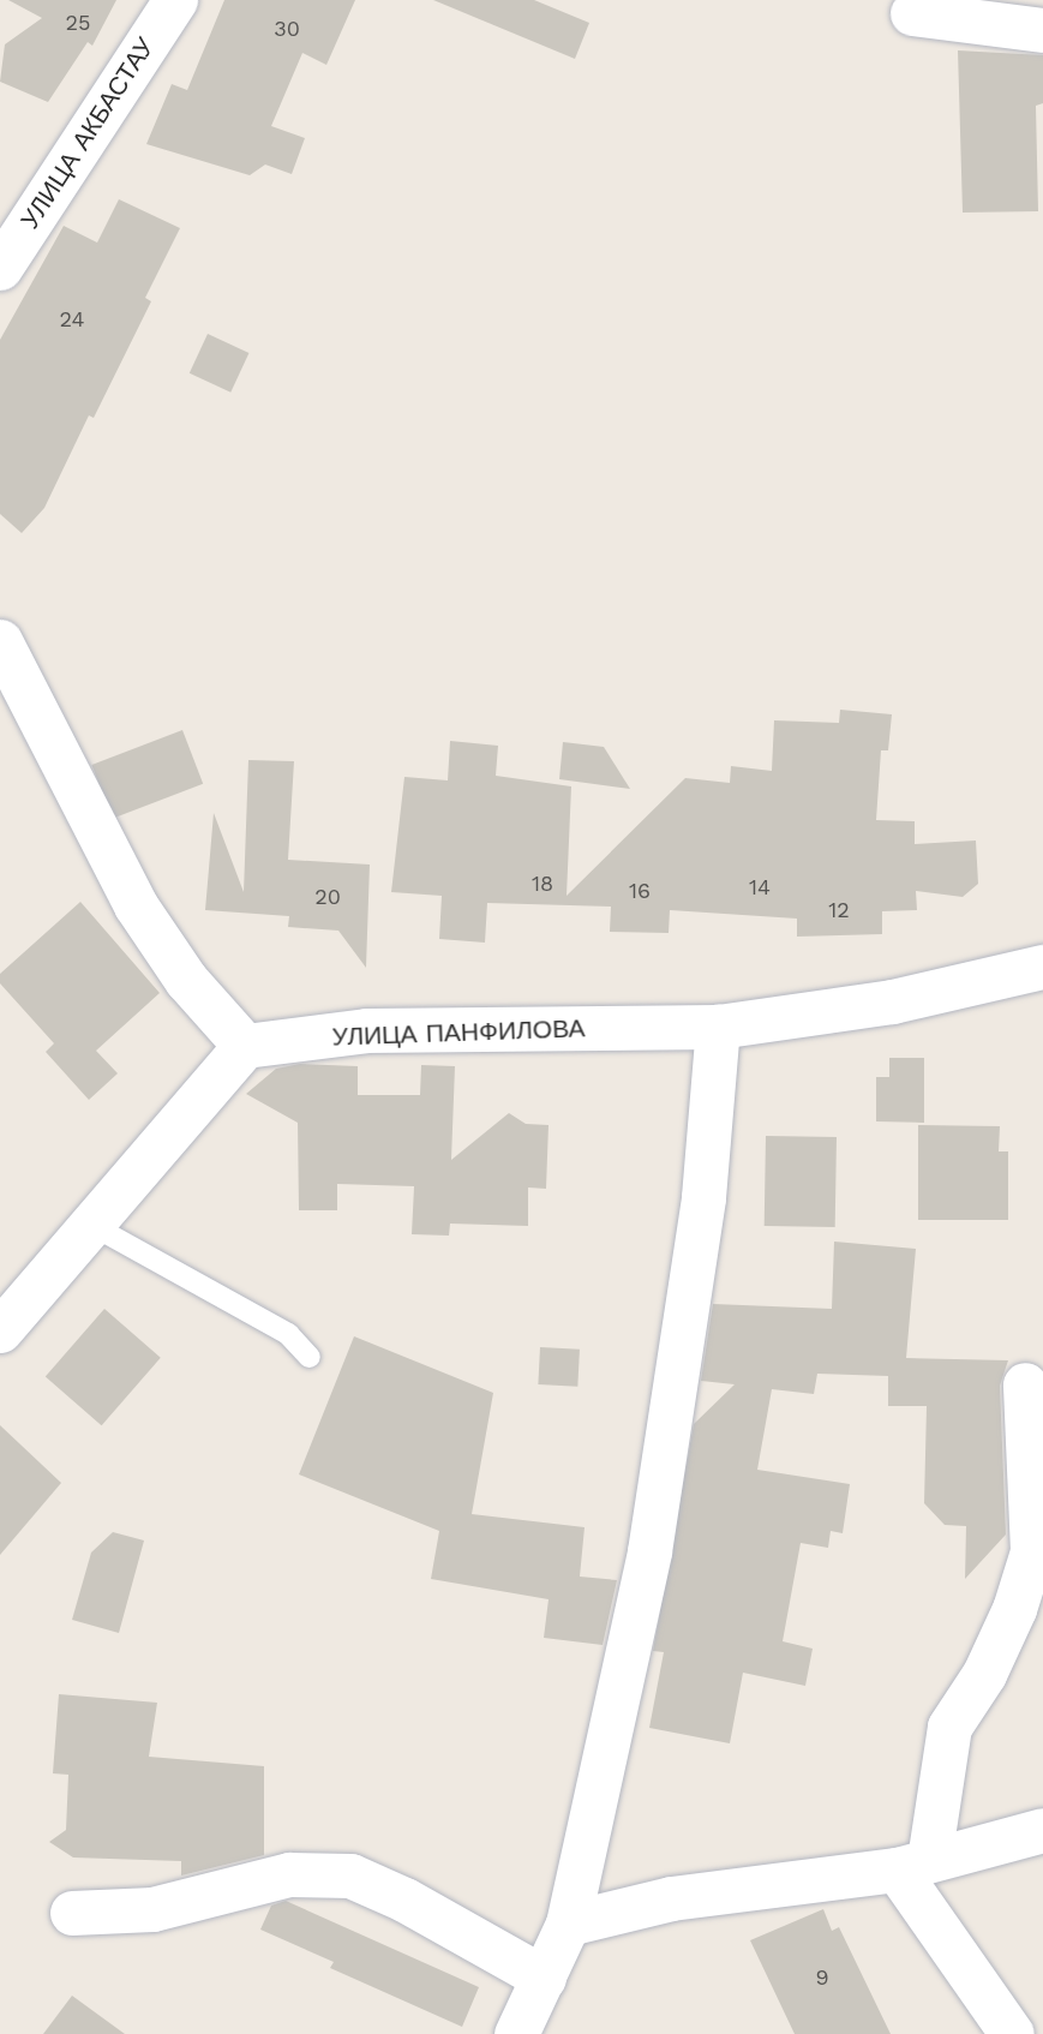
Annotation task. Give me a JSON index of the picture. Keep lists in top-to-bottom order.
{
  "streets": {
    "street": ["УЛИЦА АКБАСТАУ", "УЛИЦА ПАНФИЛОВА"]
  },
  "house_numbers": [
    "25",
    "30",
    "24",
    "18",
    "14",
    "16",
    "20",
    "12",
    "9"
  ]
}
